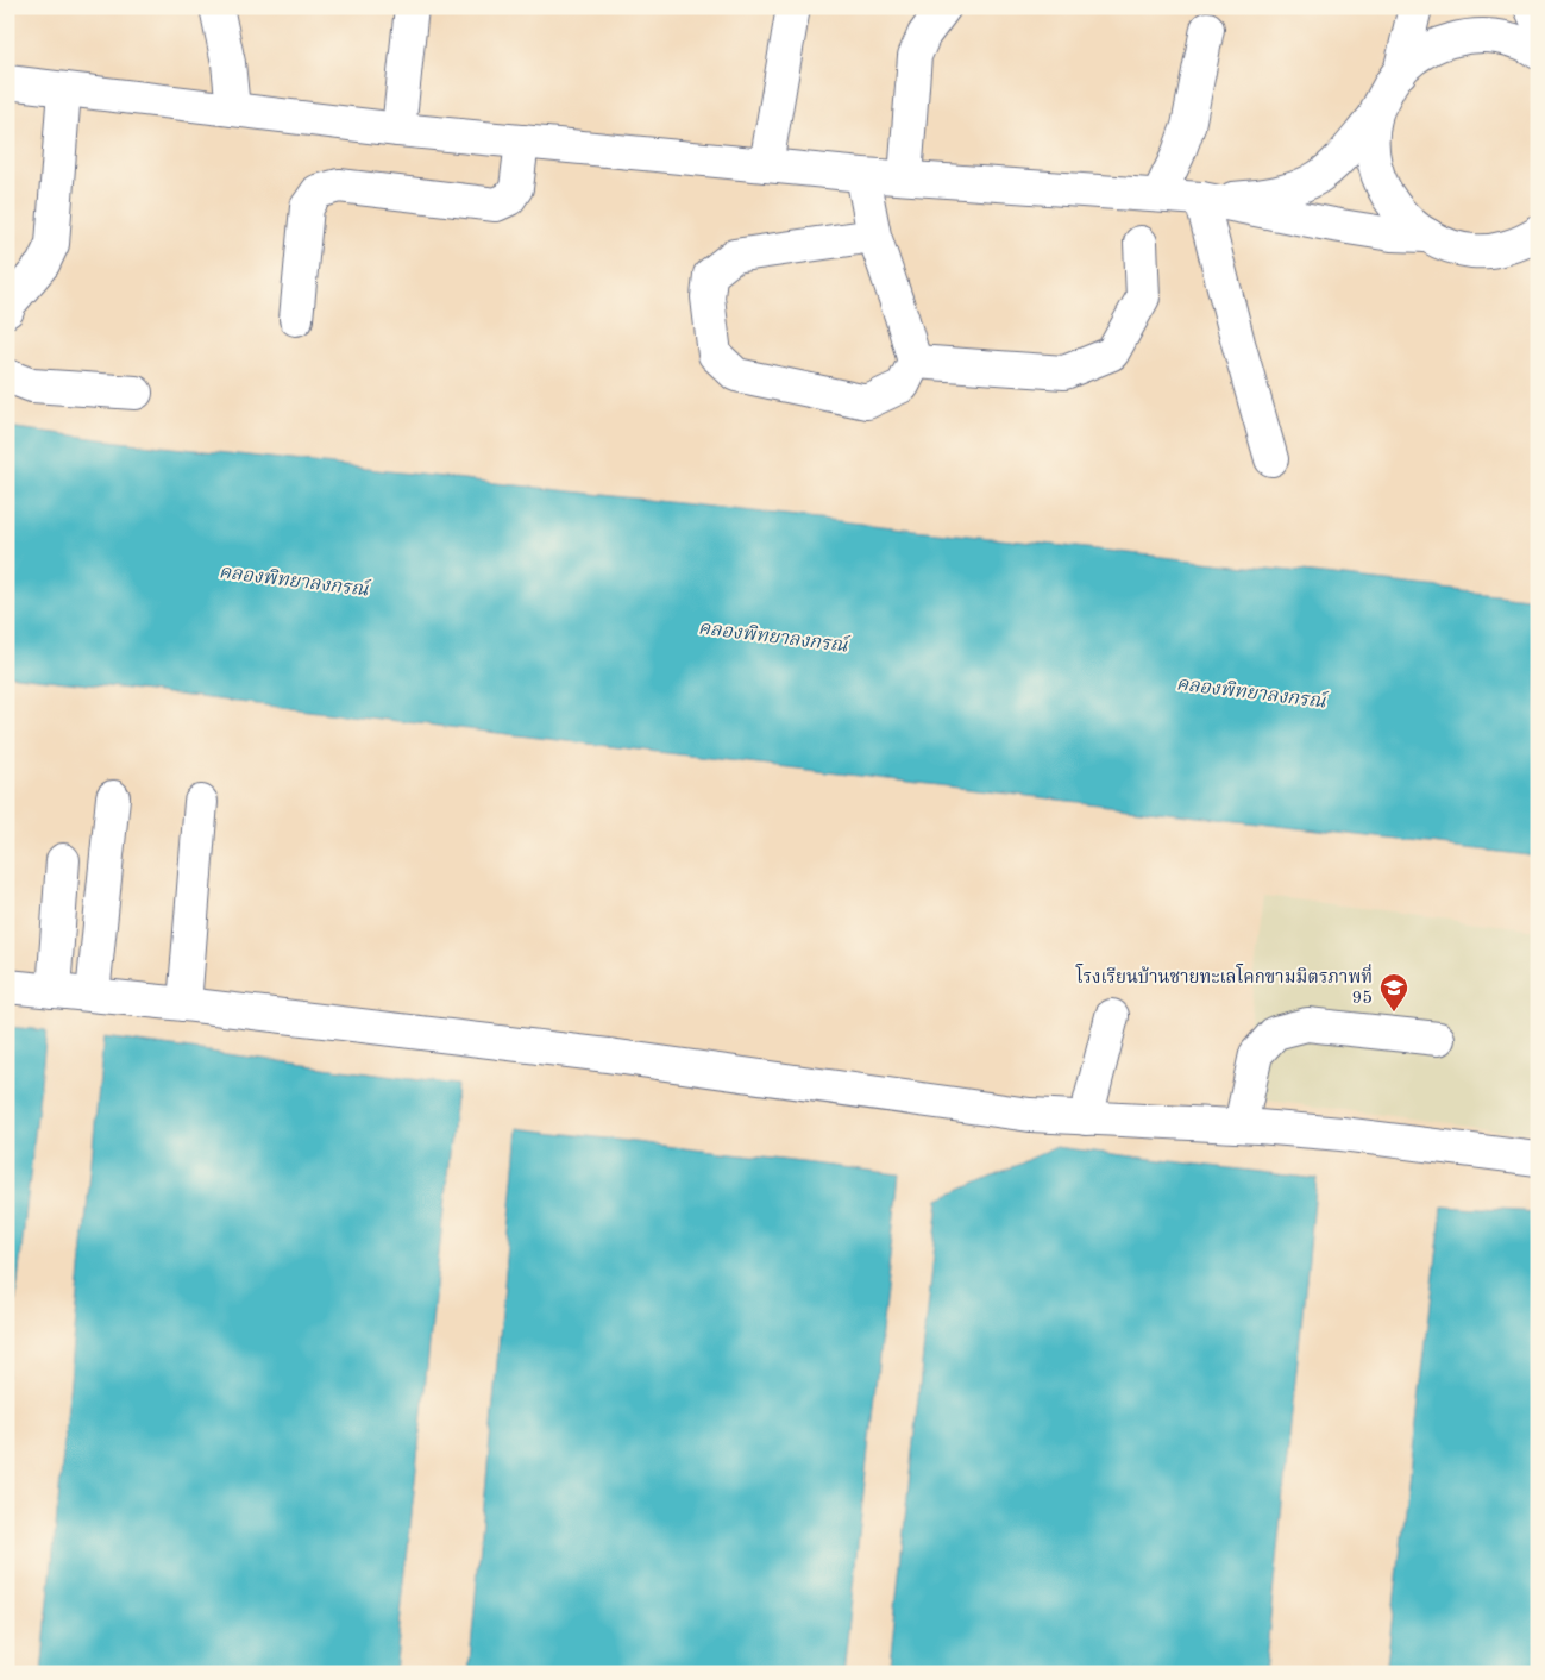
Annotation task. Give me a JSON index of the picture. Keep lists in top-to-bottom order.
{
  "water": ["คลองพิทยาลงกรณ์"],
  "places": {
    "school or university": ["โรงเรียนบ้านชายทะเลโคกขามมิตรภาพที่ 95"]
  }
}
